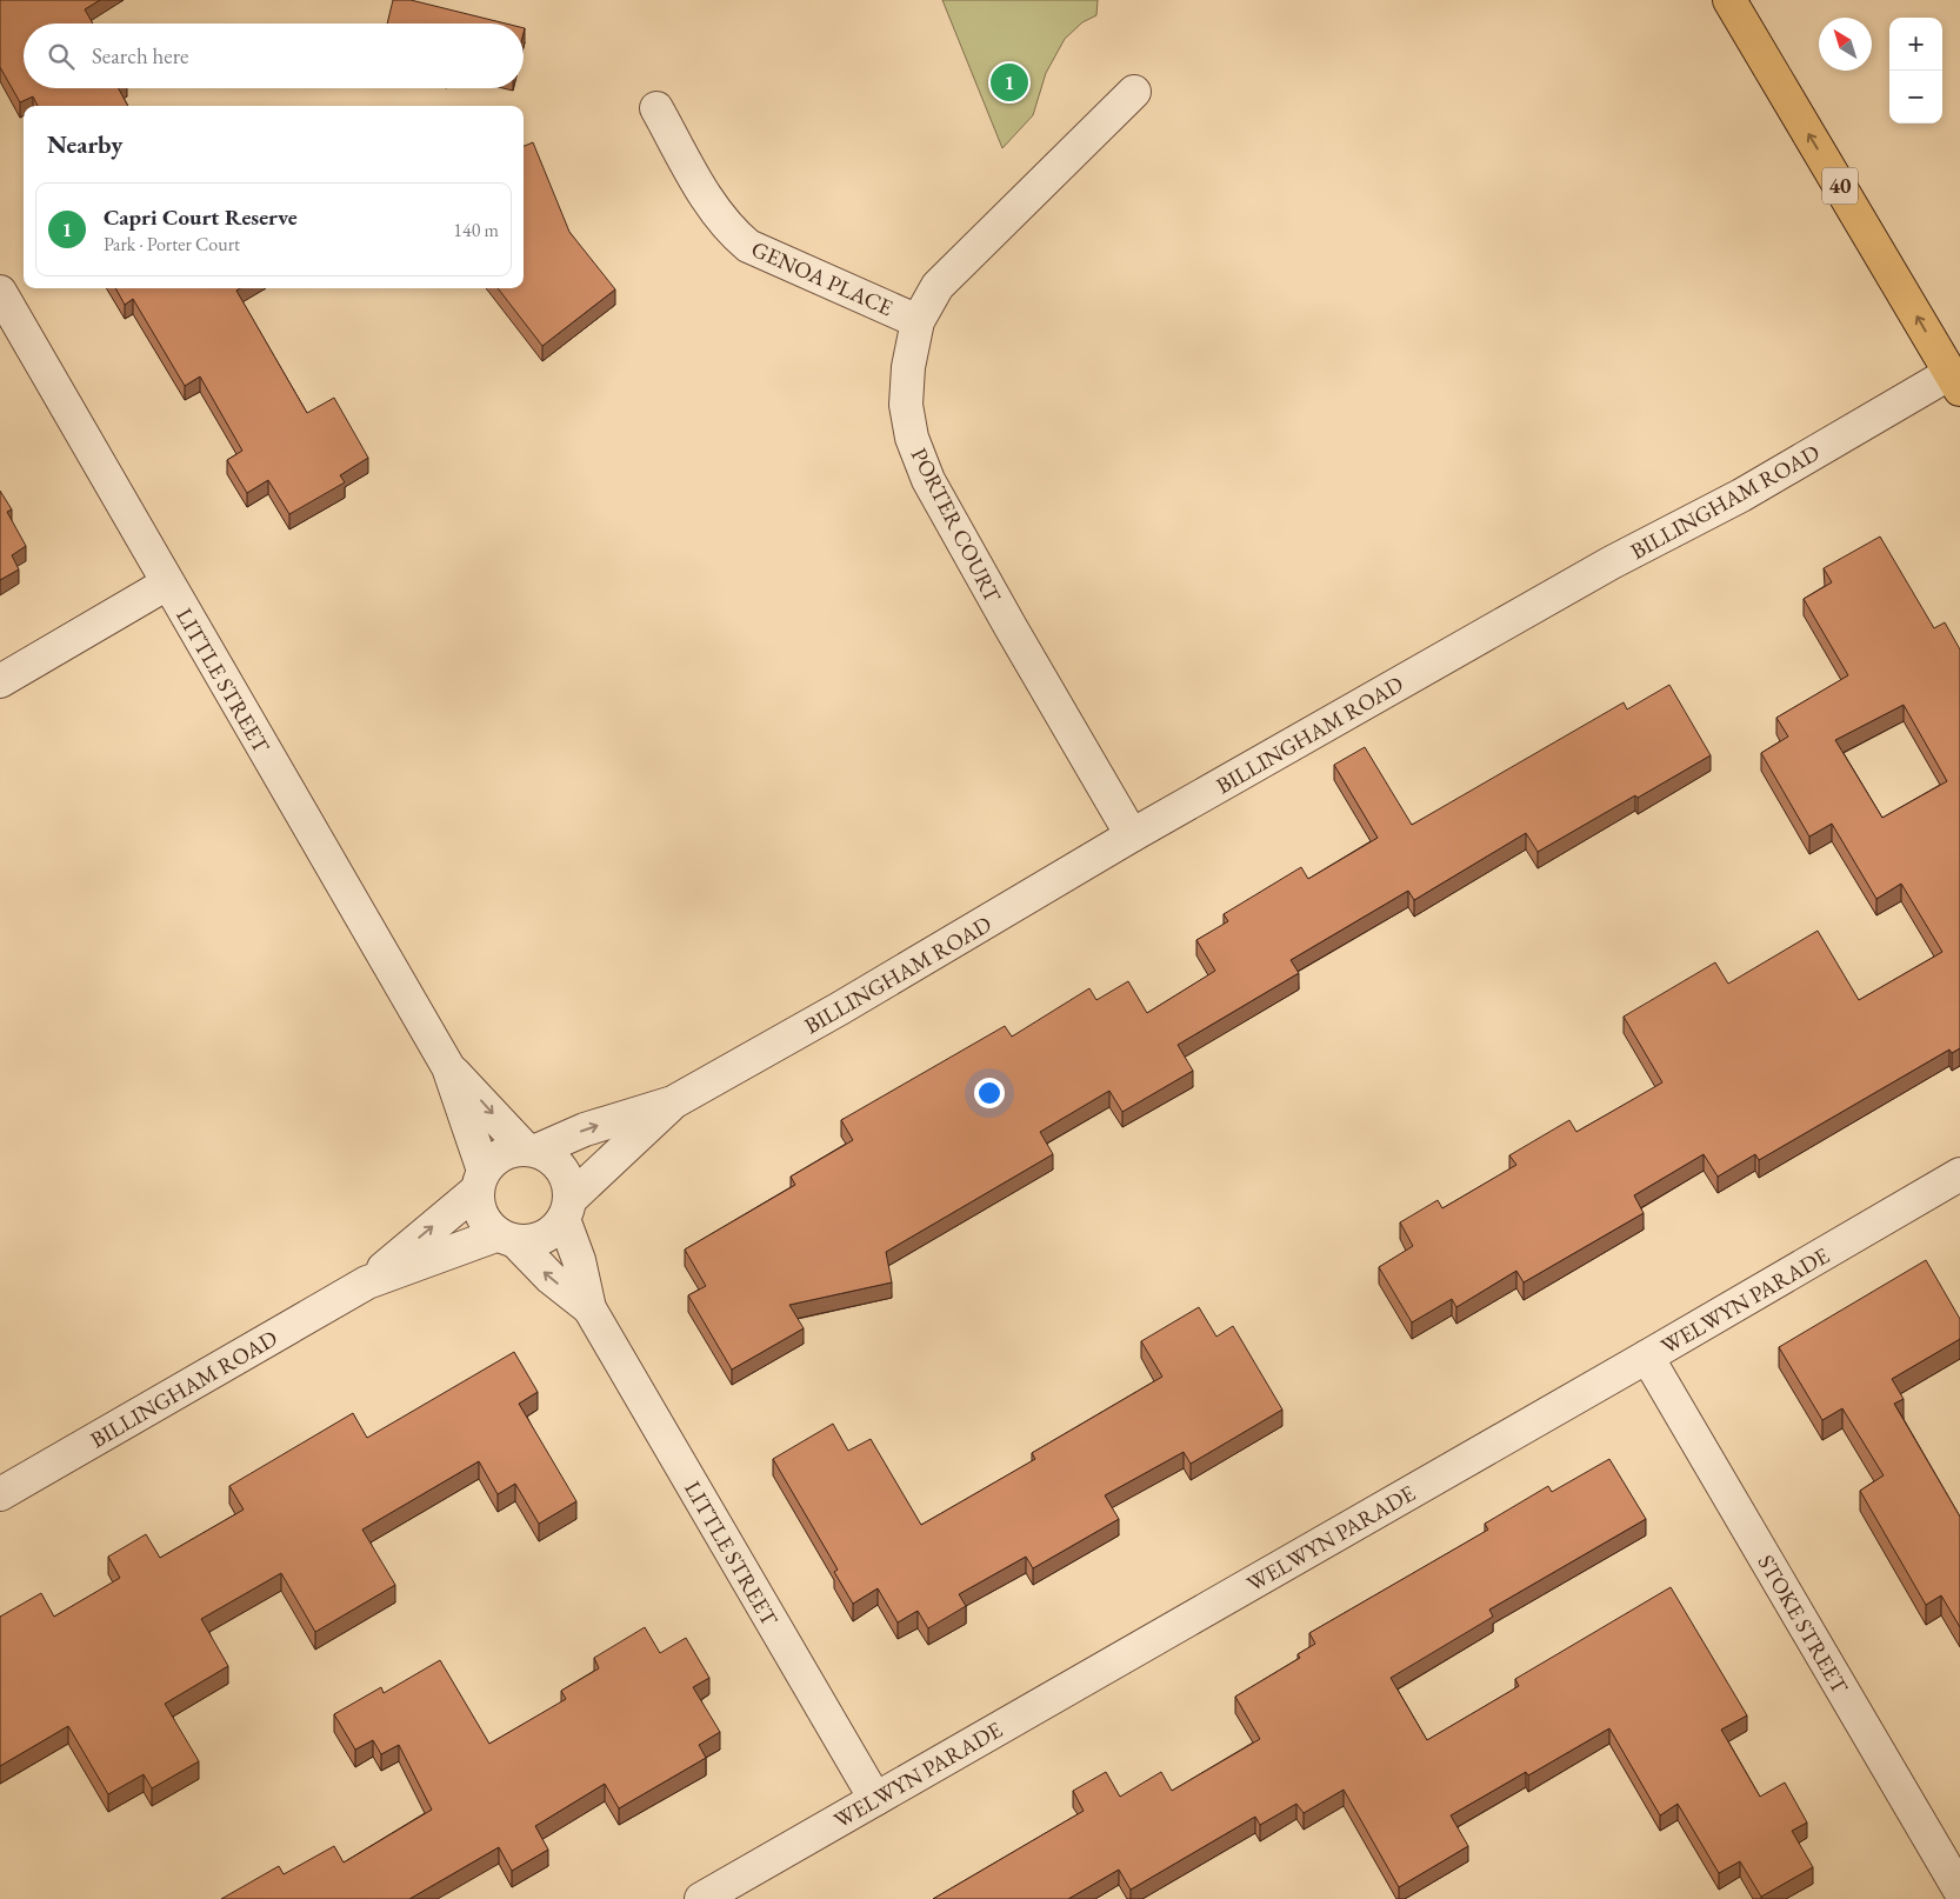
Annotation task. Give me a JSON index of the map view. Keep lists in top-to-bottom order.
{
  "streets": {
    "main road": ["40"],
    "street": [
      "GENOA PLACE",
      "BILLINGHAM ROAD",
      "PORTER COURT",
      "LITTLE STREET",
      "WELWYN PARADE",
      "STOKE STREET"
    ]
  },
  "crossings": [
    ["40", "BILLINGHAM ROAD"],
    ["GENOA PLACE", "PORTER COURT"],
    ["BILLINGHAM ROAD", "PORTER COURT"],
    ["BILLINGHAM ROAD", "LITTLE STREET"],
    ["LITTLE STREET", "WELWYN PARADE"],
    ["WELWYN PARADE", "STOKE STREET"]
  ],
  "north": "top left",
  "page": {
    "map_buttons": ["+", "−"],
    "search": "Search here",
    "pins": "1",
    "heading": "Nearby",
    "list": [
      {
        "mark": "1",
        "name": "Capri Court Reserve",
        "note": "Park · Porter Court",
        "value": "140 m"
      }
    ]
  }
}
